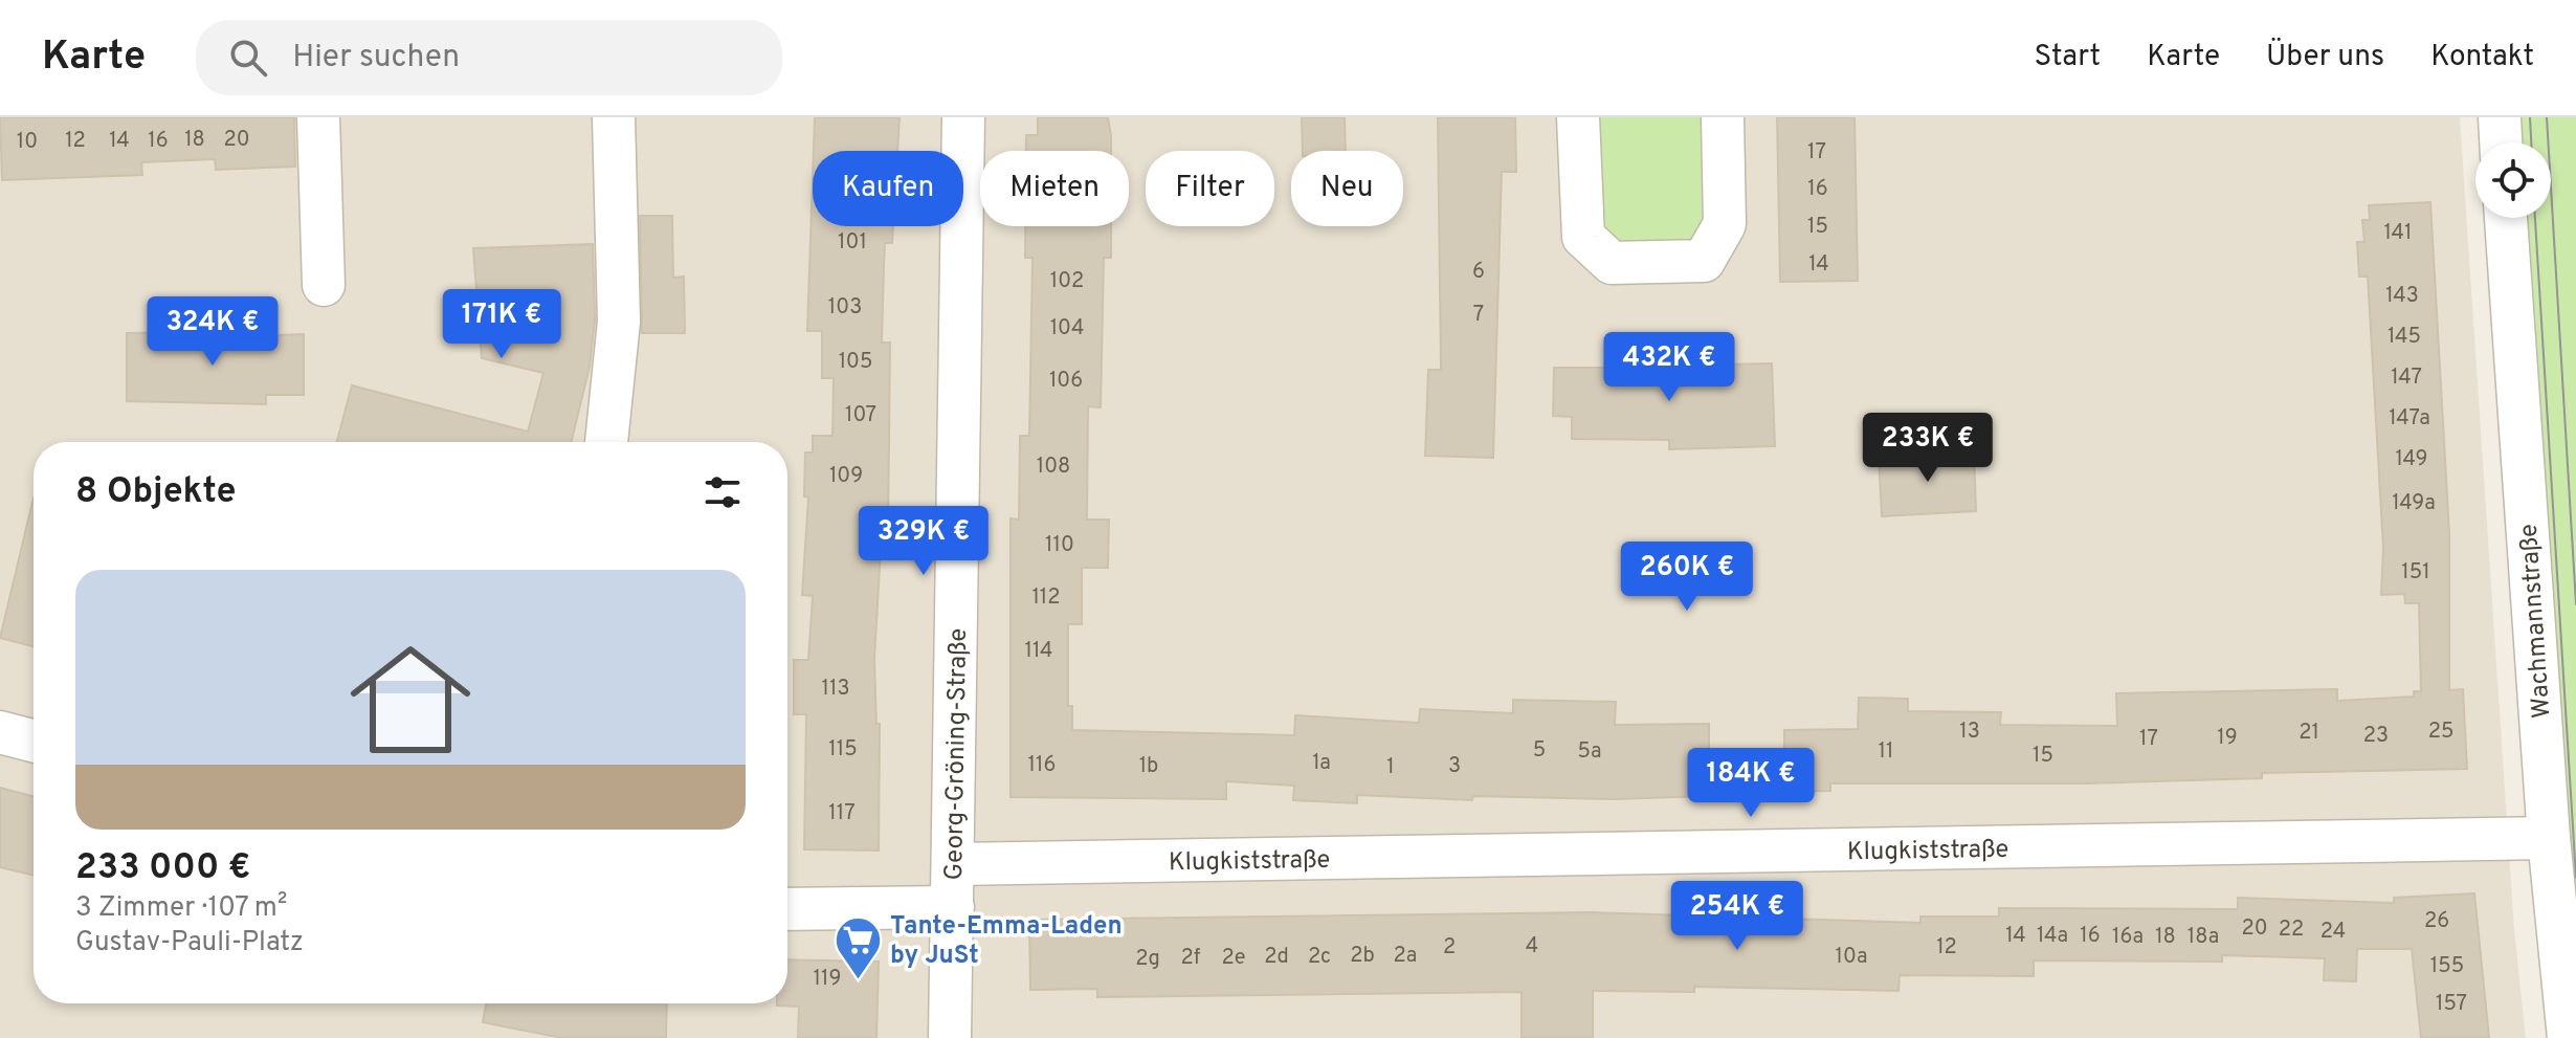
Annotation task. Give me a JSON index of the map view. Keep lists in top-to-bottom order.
{
  "streets": {
    "street": ["Wachmannstraße", "Georg-Gröning-Straße", "Klugkiststraße"]
  },
  "crossings": [
    ["Wachmannstraße", "Klugkiststraße"],
    ["Georg-Gröning-Straße", "Klugkiststraße"]
  ],
  "places": {
    "supermarket": ["Tante-Emma-Laden by JuSt"]
  },
  "house_numbers": [
    "18",
    "20",
    "12",
    "14",
    "16",
    "10",
    "17",
    "16",
    "15",
    "141",
    "101",
    "14",
    "6",
    "102",
    "143",
    "103",
    "7",
    "104",
    "145",
    "105",
    "147",
    "106",
    "107",
    "147a",
    "149",
    "108",
    "109",
    "149a",
    "110",
    "151",
    "112",
    "114",
    "113",
    "13",
    "25",
    "21",
    "23",
    "19",
    "17",
    "115",
    "5",
    "5a",
    "11",
    "15",
    "1a",
    "116",
    "1b",
    "3",
    "1",
    "117",
    "26",
    "20",
    "22",
    "24",
    "14",
    "14a",
    "16",
    "16a",
    "18",
    "18a",
    "4",
    "2",
    "12",
    "2b",
    "2a",
    "2d",
    "2c",
    "10a",
    "2f",
    "2e",
    "2g",
    "155",
    "119",
    "157"
  ],
  "page": {
    "header": "Karte",
    "search": "Hier suchen",
    "nav": [
      "Start",
      "Karte",
      "Über uns",
      "Kontakt"
    ],
    "chip": [
      "Kaufen",
      "Mieten",
      "Filter",
      "Neu"
    ],
    "price": [
      "171K €",
      "324K €",
      "432K €",
      "233K €",
      "329K €",
      "260K €",
      "184K €",
      "254K €"
    ],
    "heading": "8 Objekte",
    "list": [
      {
        "name": "233 000 €",
        "note": "3 Zimmer · 107 m² · Gustav-Pauli-Platz"
      }
    ]
  }
}
